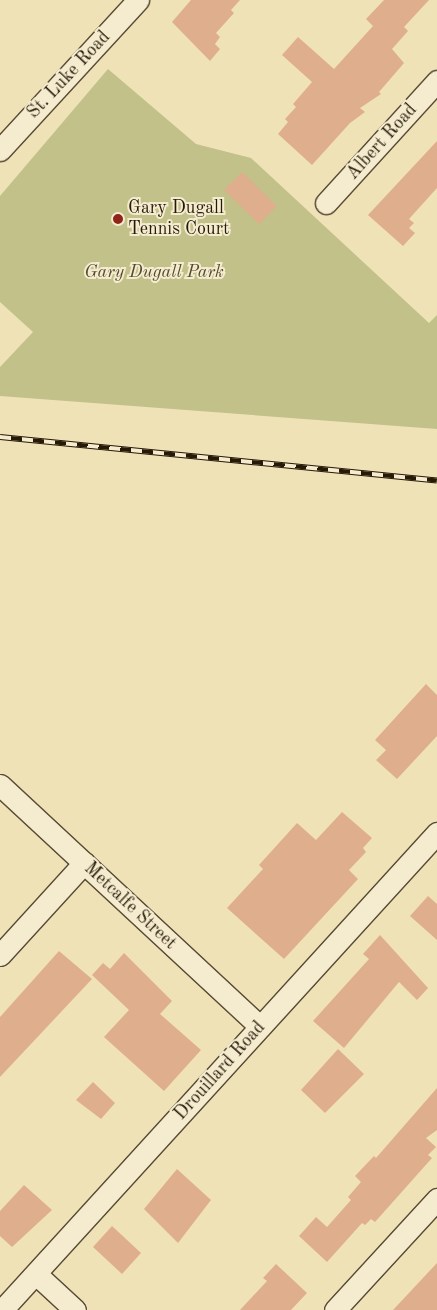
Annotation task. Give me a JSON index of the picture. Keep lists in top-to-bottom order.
{
  "streets": {
    "street": [
      "St. Luke Road",
      "Albert Road",
      "Metcalfe Street",
      "Drouillard Road"
    ]
  },
  "crossings": [
    ["Metcalfe Street", "Drouillard Road"]
  ],
  "parks": ["Gary Dugall Park"],
  "places": ["Gary Dugall Tennis Court"]
}
